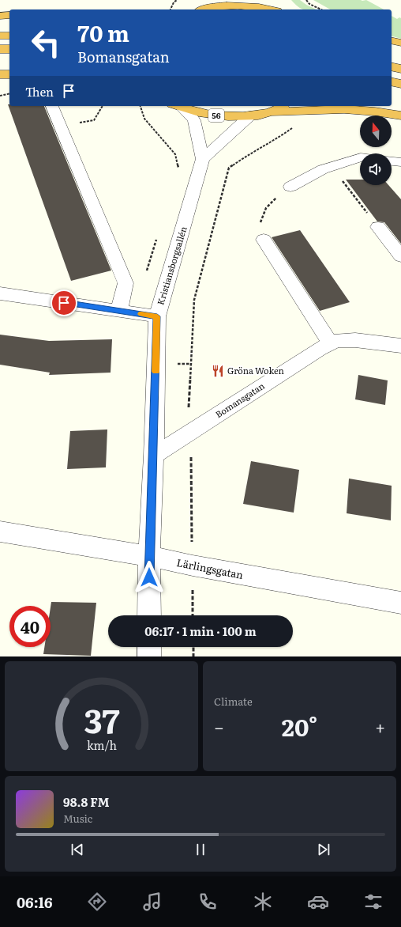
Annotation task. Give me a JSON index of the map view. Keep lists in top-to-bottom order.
{
  "streets": {
    "highway": ["56"],
    "street": ["Kristiansborgsallén", "Bomansgatan", "Lärlingsgatan"]
  },
  "crossings": [
    ["56", "Kristiansborgsallén"],
    ["Kristiansborgsallén", "Bomansgatan"],
    ["Kristiansborgsallén", "Lärlingsgatan"]
  ],
  "places": {
    "restaurant": ["Gröna Woken"]
  },
  "north": "top",
  "page": {
    "turn": ["70 m", "Bomansgatan"],
    "then": "Then",
    "limit": "40",
    "trip": "06:17 · 1 min · 100 m",
    "tile": "Climate",
    "heat": ["−", "20°", "+"],
    "song": ["98.8 FM", "Music"],
    "tabs": "06:16",
    "gauge": ["37", "km/h"]
  }
}
